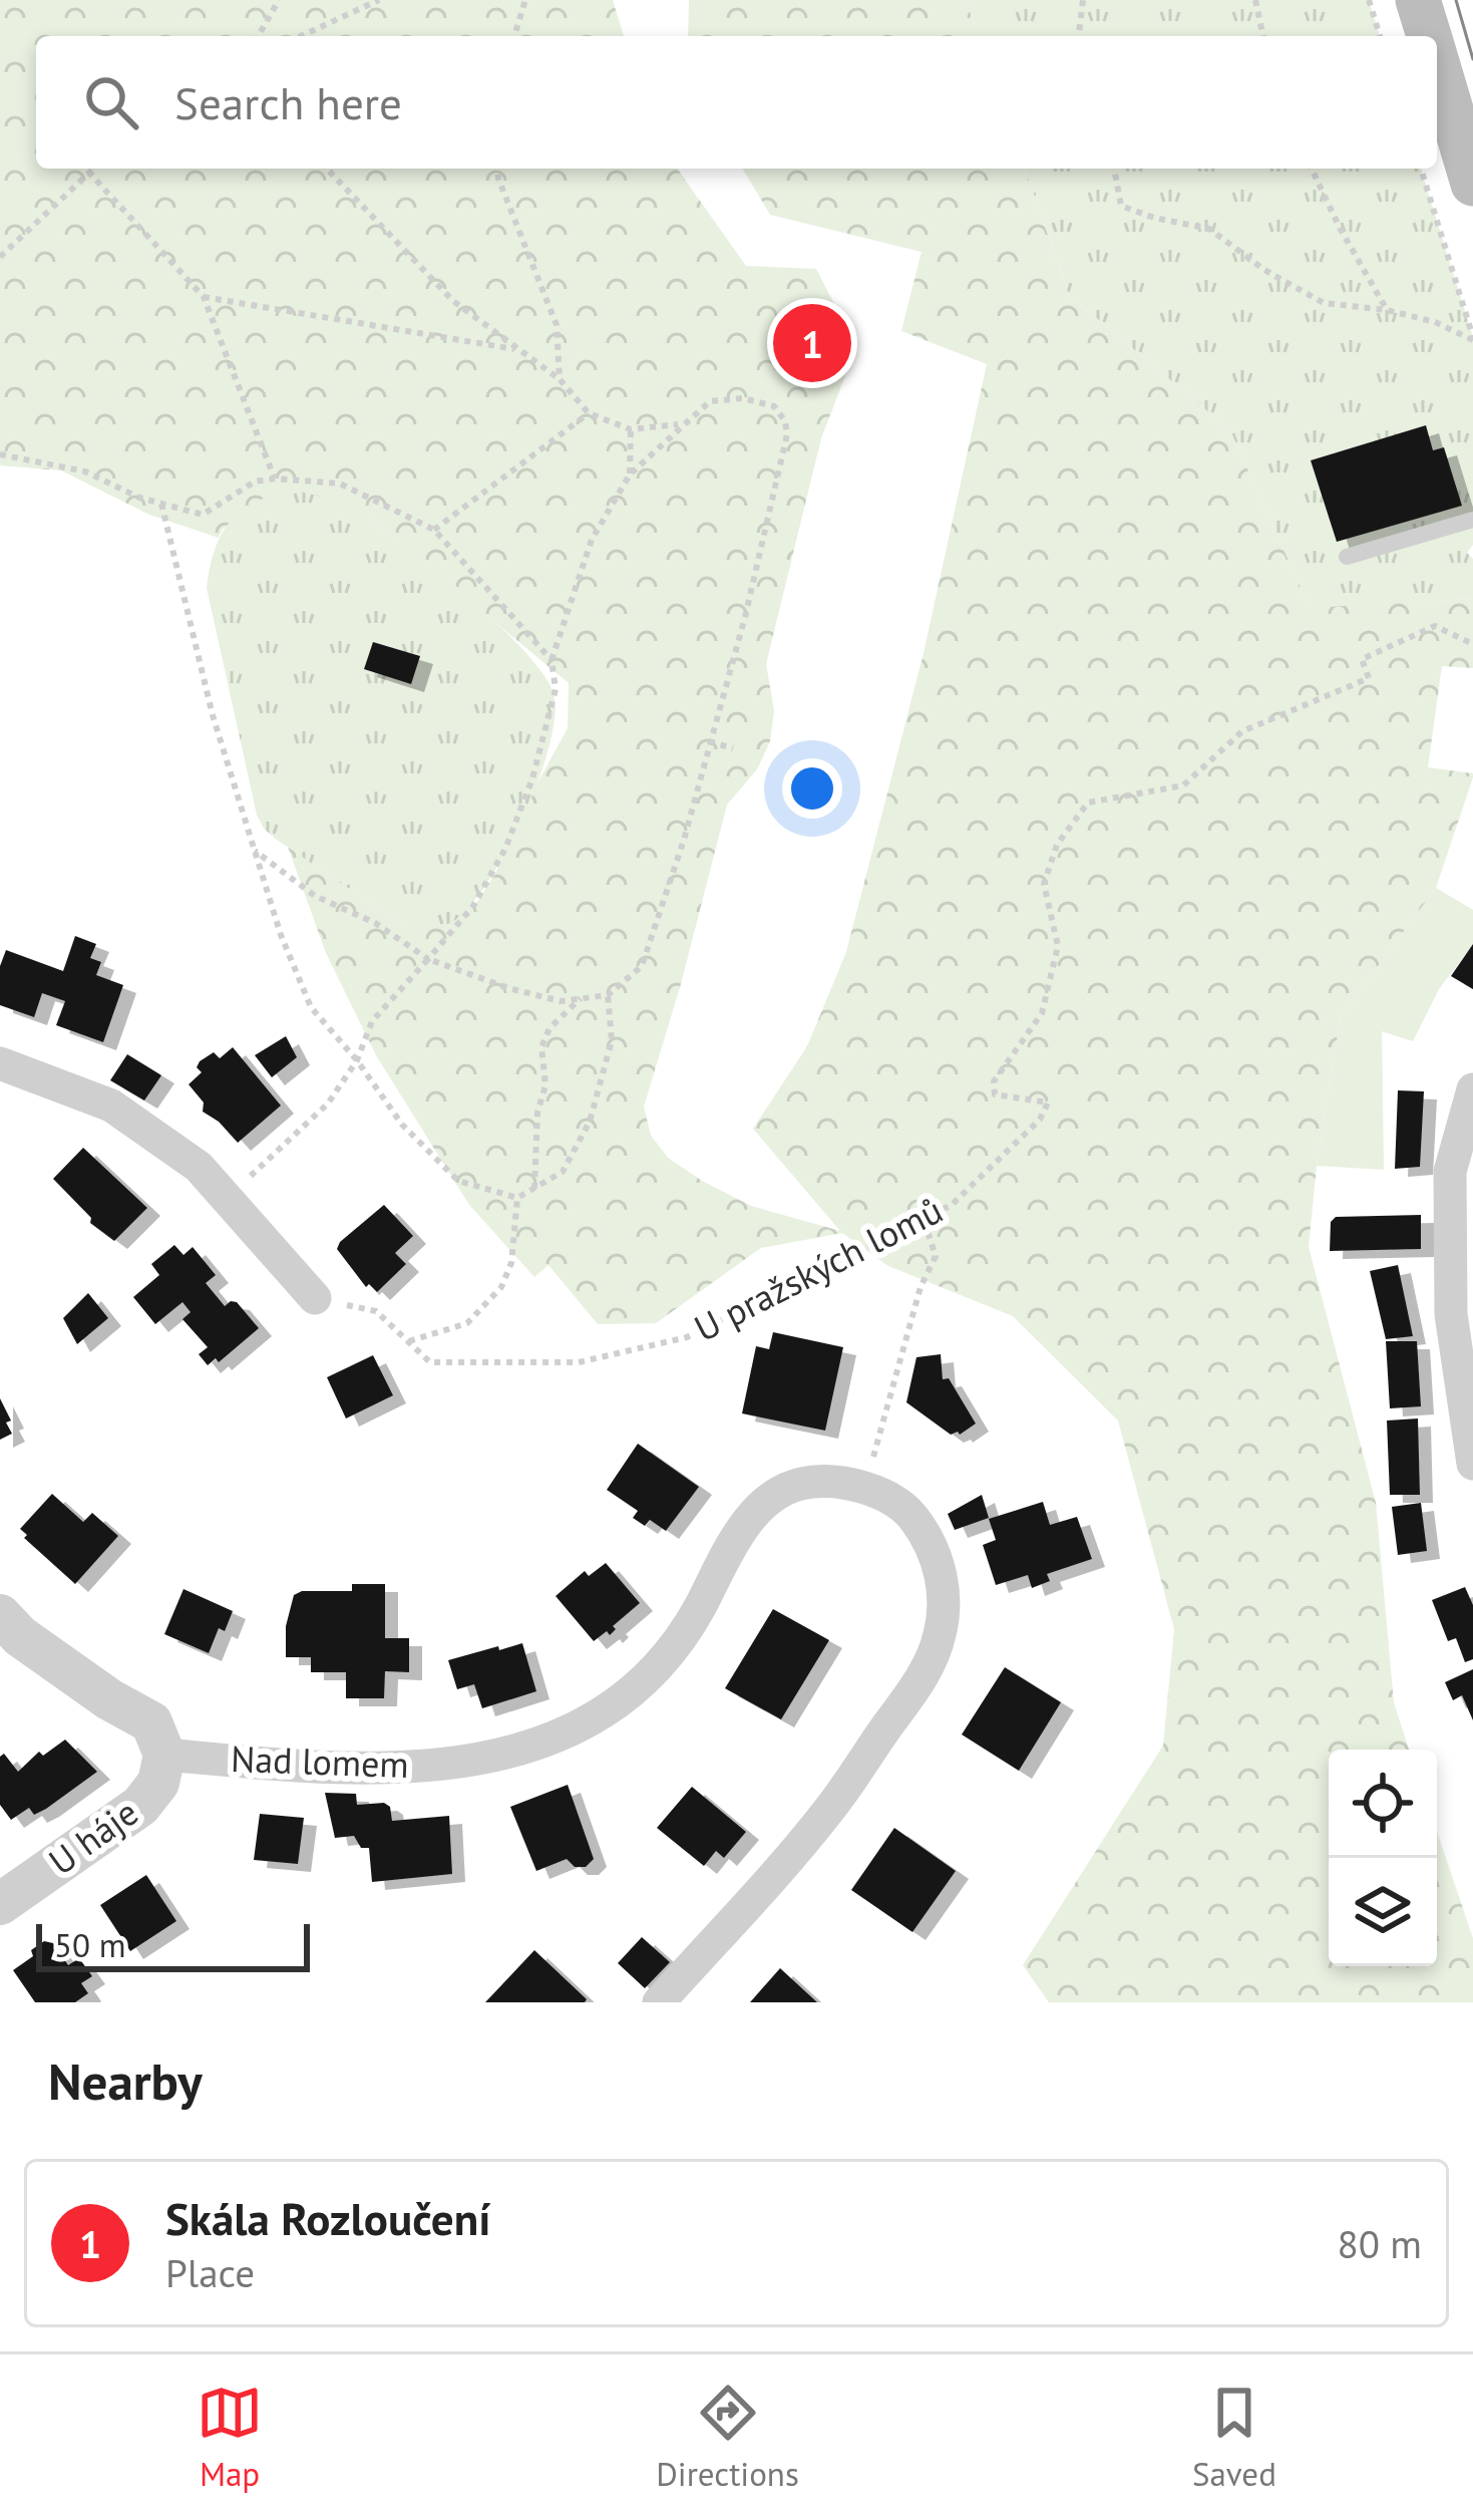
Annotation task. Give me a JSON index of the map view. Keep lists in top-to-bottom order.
{
  "streets": {
    "street": ["Nad lomem", "U háje"],
    "path": ["U pražských lomů"]
  },
  "crossings": [
    ["Nad lomem", "U háje"]
  ],
  "scale_bar": "50 m",
  "page": {
    "search": "Search here",
    "pins": "1",
    "scale": "50 m",
    "heading": "Nearby",
    "list": [
      {
        "mark": "1",
        "name": "Skála Rozloučení",
        "note": "Place",
        "value": "80 m"
      }
    ],
    "nav": ["Map", "Directions", "Saved"]
  }
}
